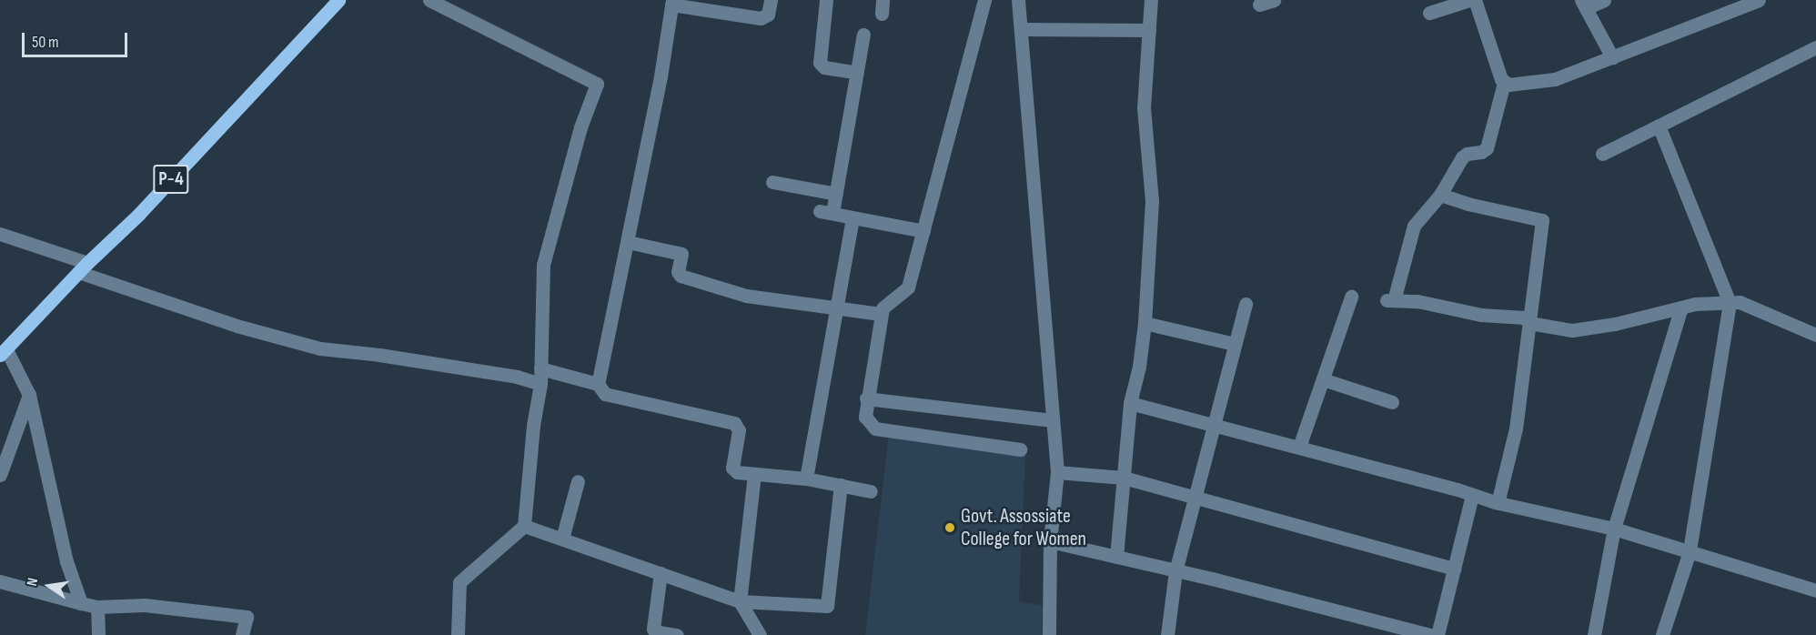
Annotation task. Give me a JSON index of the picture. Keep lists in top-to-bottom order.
{
  "streets": {
    "main road": ["P-4"]
  },
  "places": ["Govt. Assossiate College for Women"],
  "scale_bar": "50 m",
  "north": "left"
}
